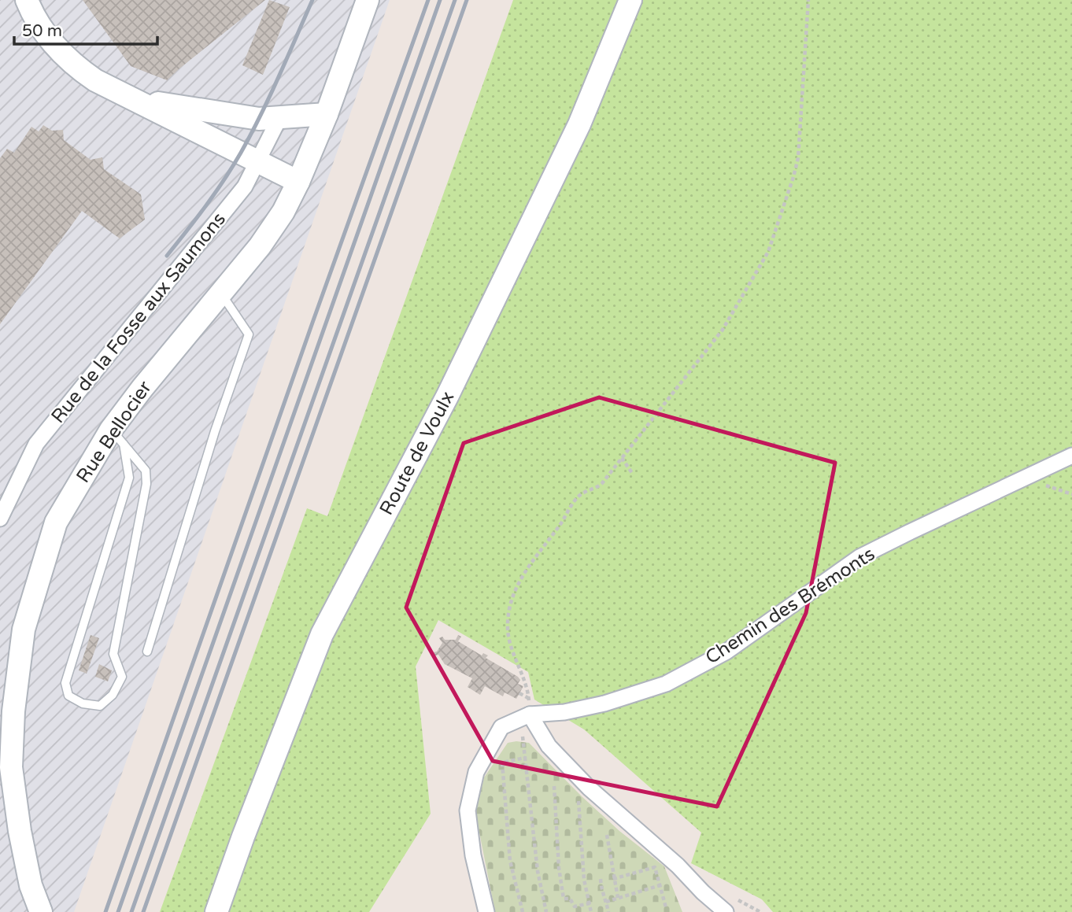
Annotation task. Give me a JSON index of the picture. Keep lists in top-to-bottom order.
{
  "streets": {
    "main road": ["Rue Bellocier", "Route de Voulx"],
    "street": ["Rue de la Fosse aux Saumons", "Chemin des Brémonts"]
  },
  "scale_bar": "50 m"
}
